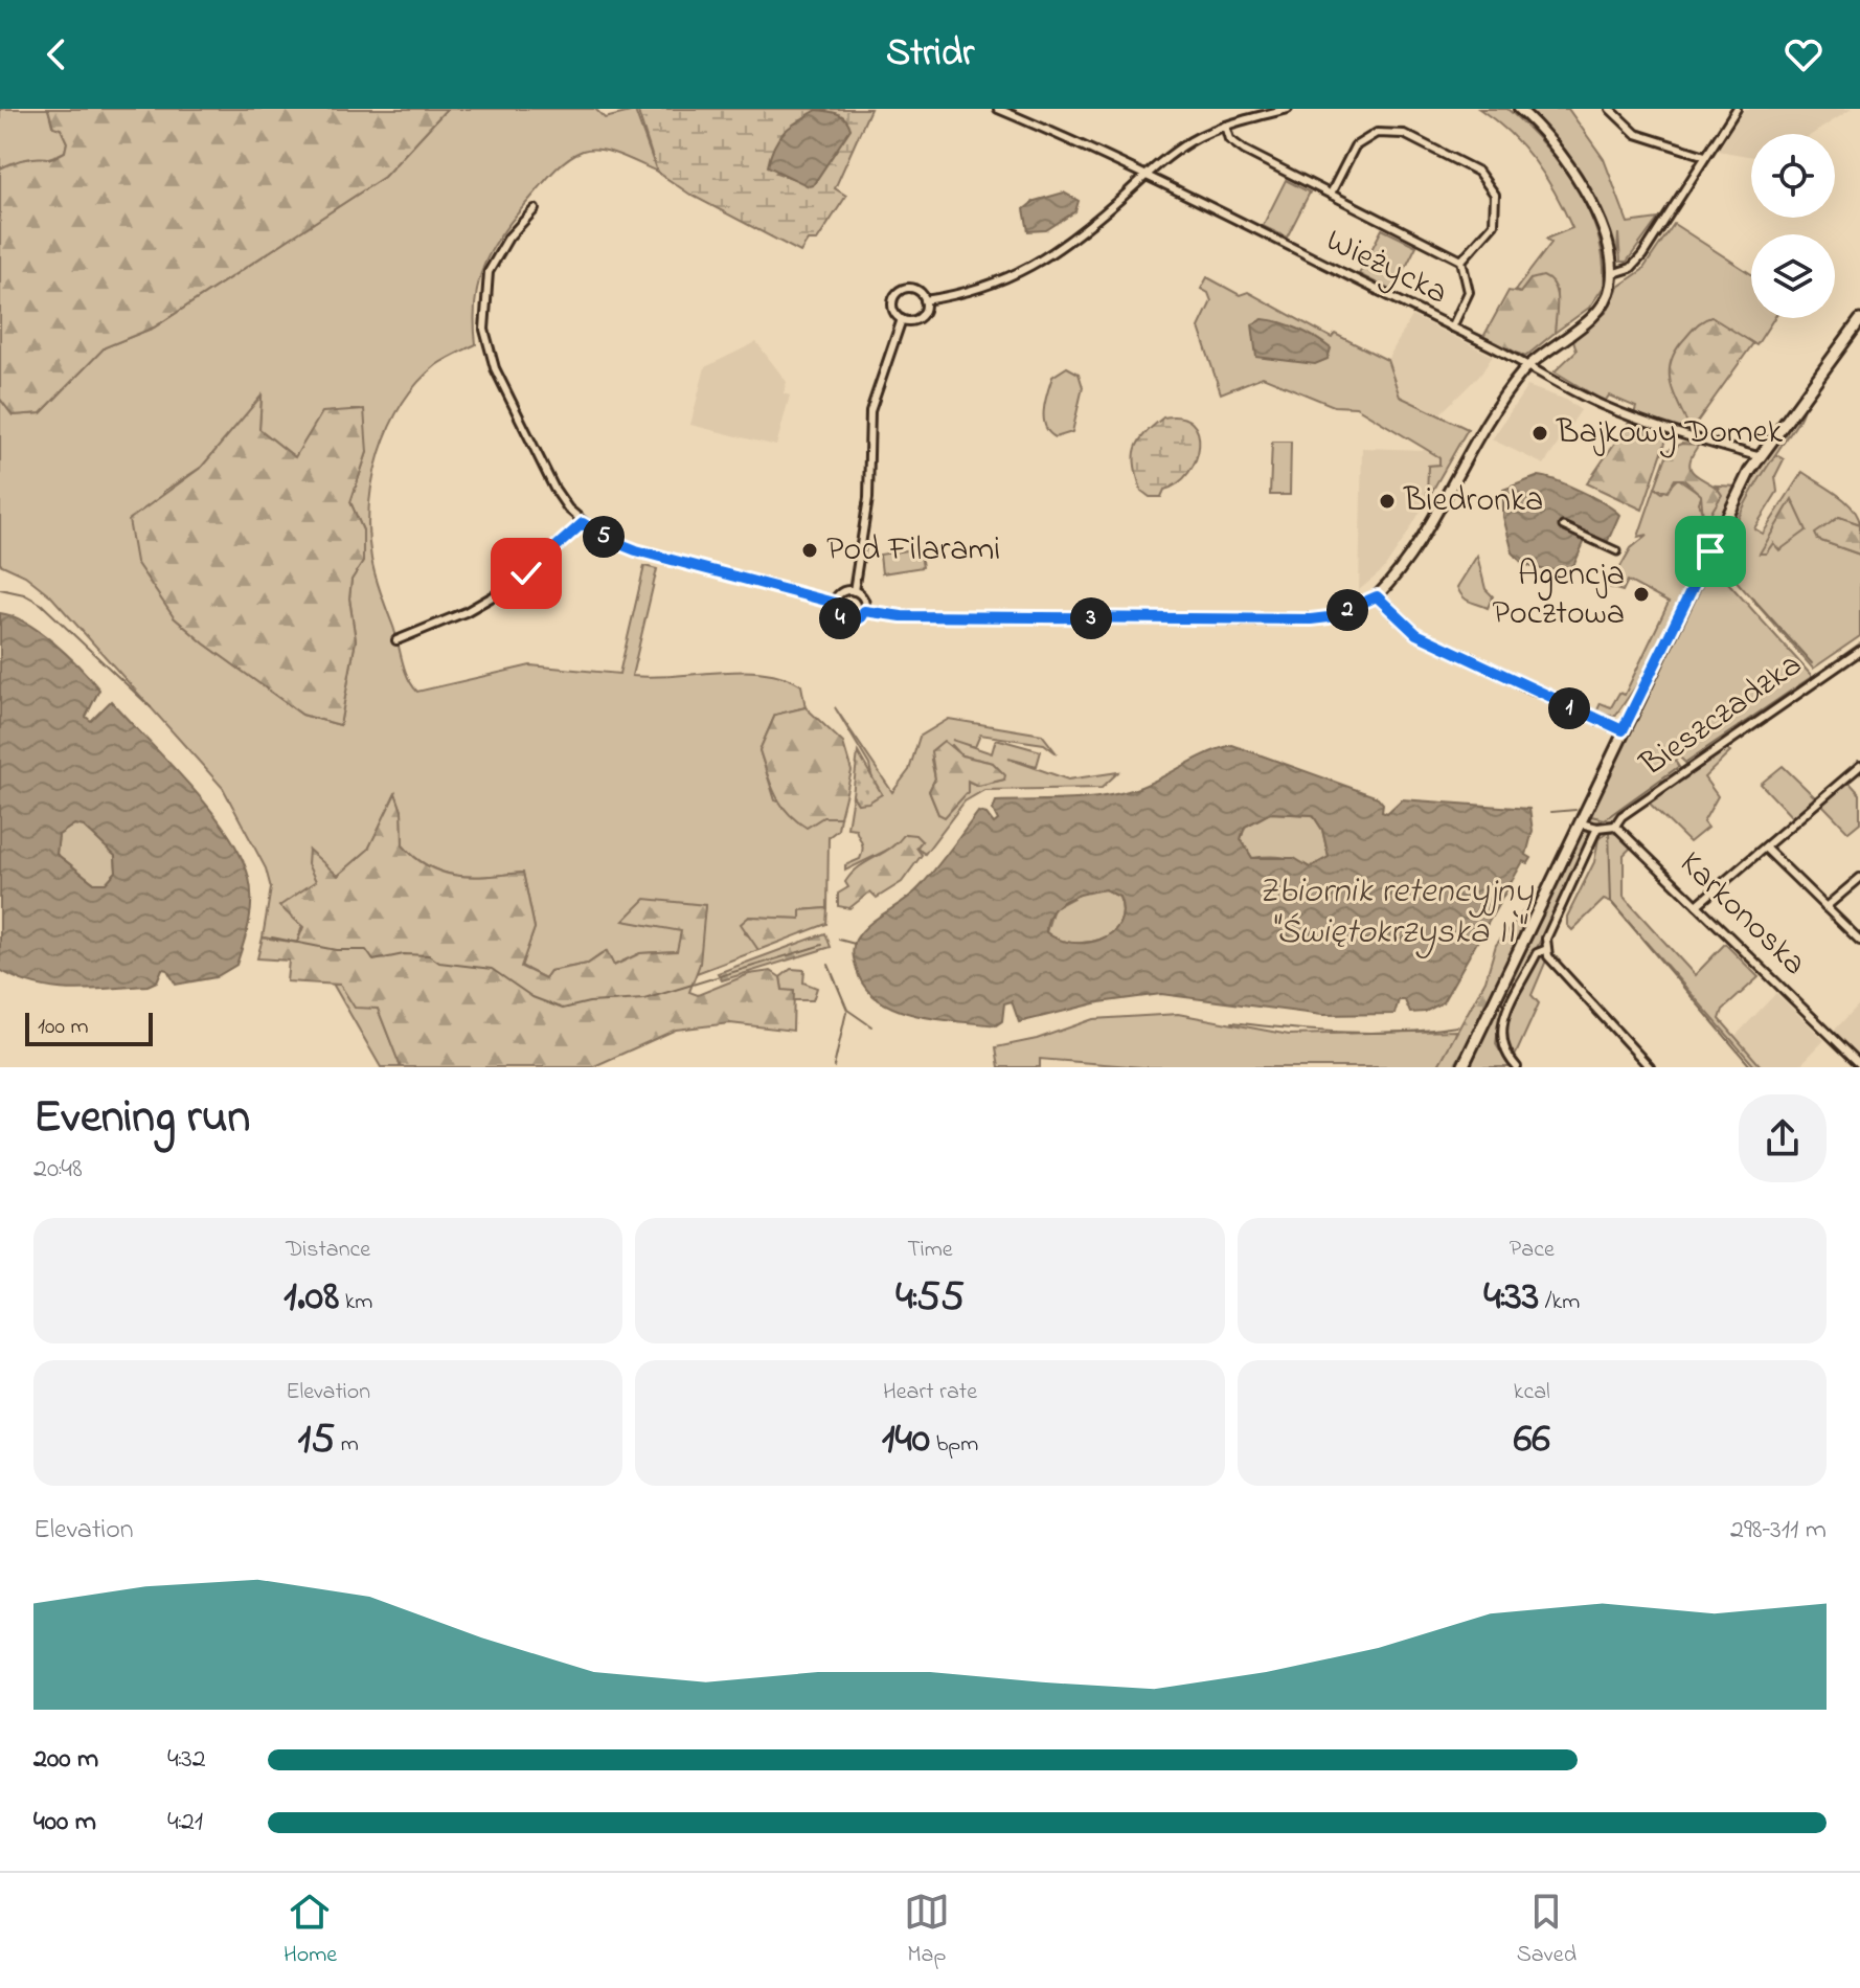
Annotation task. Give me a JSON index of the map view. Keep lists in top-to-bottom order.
{
  "streets": {
    "street": ["Wieżycka", "Bieszczadzka", "Karkonoska"]
  },
  "crossings": [
    ["Bieszczadzka", "Karkonoska"]
  ],
  "water": ["Zbiornik retencyjny \"Świętokrzyska II\""],
  "places": [
    "Bajkowy Domek",
    "Biedronka",
    "Pod Filarami",
    "Agencja Pocztowa"
  ],
  "scale_bar": "100 m",
  "page": {
    "header": "Stridr",
    "pins": [
      "5",
      "2",
      "3",
      "4",
      "1"
    ],
    "scale": "100 m",
    "heading": ["Evening run", "20:48"],
    "stats": [
      ["Distance", "1.08 km"],
      ["Time", "4:55"],
      ["Pace", "4:33 /km"],
      ["Elevation", "15 m"],
      ["Heart rate", "140 bpm"],
      ["kcal", "66"]
    ],
    "chart": ["Elevation", "298–311 m"],
    "list": [
      {
        "name": "200 m",
        "note": "4:32"
      },
      {
        "name": "400 m",
        "note": "4:21"
      }
    ],
    "tabs": ["Home", "Map", "Saved"]
  }
}
